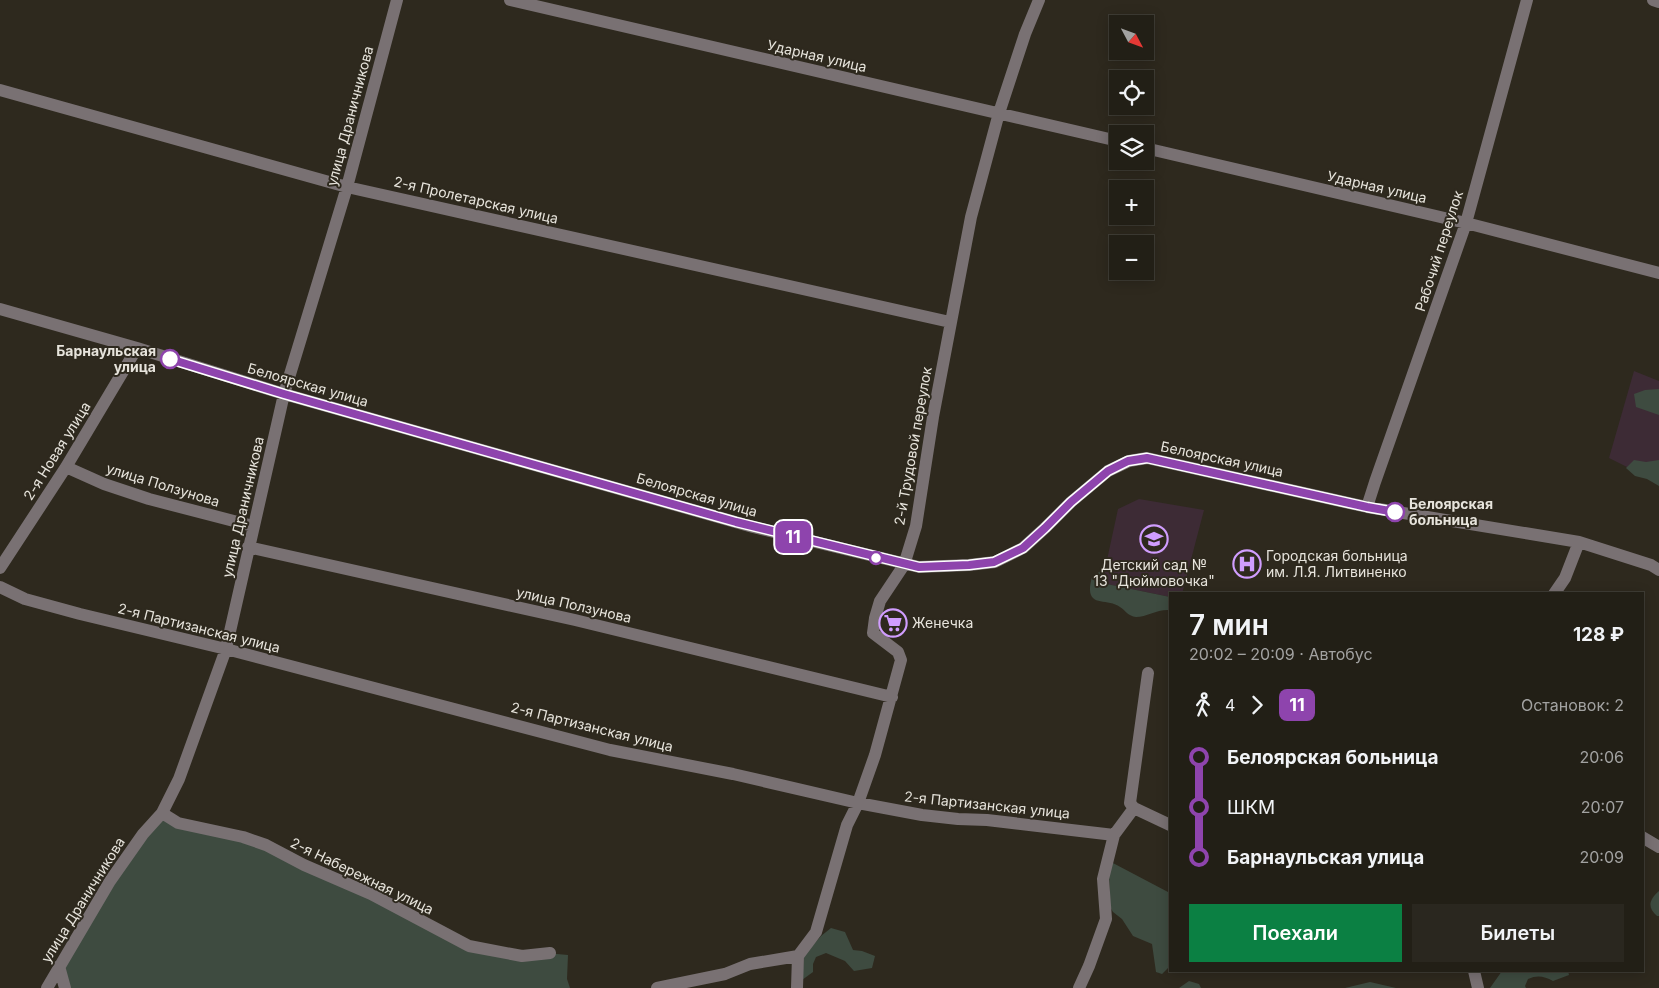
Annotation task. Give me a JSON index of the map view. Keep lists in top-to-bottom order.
{
  "streets": {
    "street": [
      "Ударная улица",
      "улица Драничникова",
      "2-я Пролетарская улица",
      "Рабочий переулок",
      "Белоярская улица",
      "2-й Трудовой переулок",
      "2-я Новая улица",
      "улица Ползунова",
      "2-я Партизанская улица",
      "2-я Набережная улица"
    ]
  },
  "crossings": [
    ["Ударная улица", "Рабочий переулок"],
    ["Ударная улица", "2-й Трудовой переулок"],
    ["улица Драничникова", "2-я Пролетарская улица"],
    ["улица Драничникова", "Белоярская улица"],
    ["улица Драничникова", "улица Ползунова"],
    ["улица Драничникова", "2-я Партизанская улица"],
    ["улица Драничникова", "2-я Набережная улица"],
    ["2-я Пролетарская улица", "2-й Трудовой переулок"],
    ["Рабочий переулок", "Белоярская улица"],
    ["Белоярская улица", "2-й Трудовой переулок"],
    ["Белоярская улица", "2-я Новая улица"],
    ["2-й Трудовой переулок", "улица Ползунова"],
    ["2-й Трудовой переулок", "2-я Партизанская улица"],
    ["2-я Новая улица", "улица Ползунова"]
  ],
  "places": {
    "other": ["Барнаульская улица", "Белоярская больница"],
    "school or university": ["Детский сад № 13 \"Дюймовочка\""],
    "hospital": ["Городская больница им. Л.Я. Литвиненко"],
    "supermarket": ["Женечка"]
  },
  "lines": ["bus line 11"],
  "north": "bottom right",
  "page": {
    "on_map": "11",
    "map_buttons": ["+", "−"],
    "heading": ["7 мин", "20:02 – 20:09 · Автобус", "128 ₽"],
    "legs": ["4", "11", "Остановок: 2"],
    "list": [
      {
        "name": "Белоярская больница",
        "value": "20:06"
      },
      {
        "name": "ШКМ",
        "value": "20:07"
      },
      {
        "name": "Барнаульская улица",
        "value": "20:09"
      }
    ],
    "buttons": ["Поехали", "Билеты"]
  }
}
